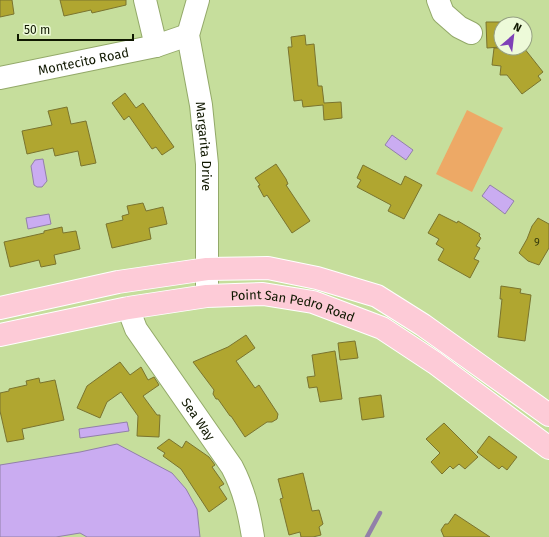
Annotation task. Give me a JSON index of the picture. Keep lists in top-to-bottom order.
{
  "streets": {
    "main road": ["Point San Pedro Road"],
    "street": ["Montecito Road", "Margarita Drive", "Sea Way"]
  },
  "crossings": [
    ["Montecito Road", "Margarita Drive"],
    ["Margarita Drive", "Point San Pedro Road"],
    ["Point San Pedro Road", "Sea Way"]
  ],
  "house_numbers": ["9"],
  "scale_bar": "50 m",
  "north": "top right"
}
